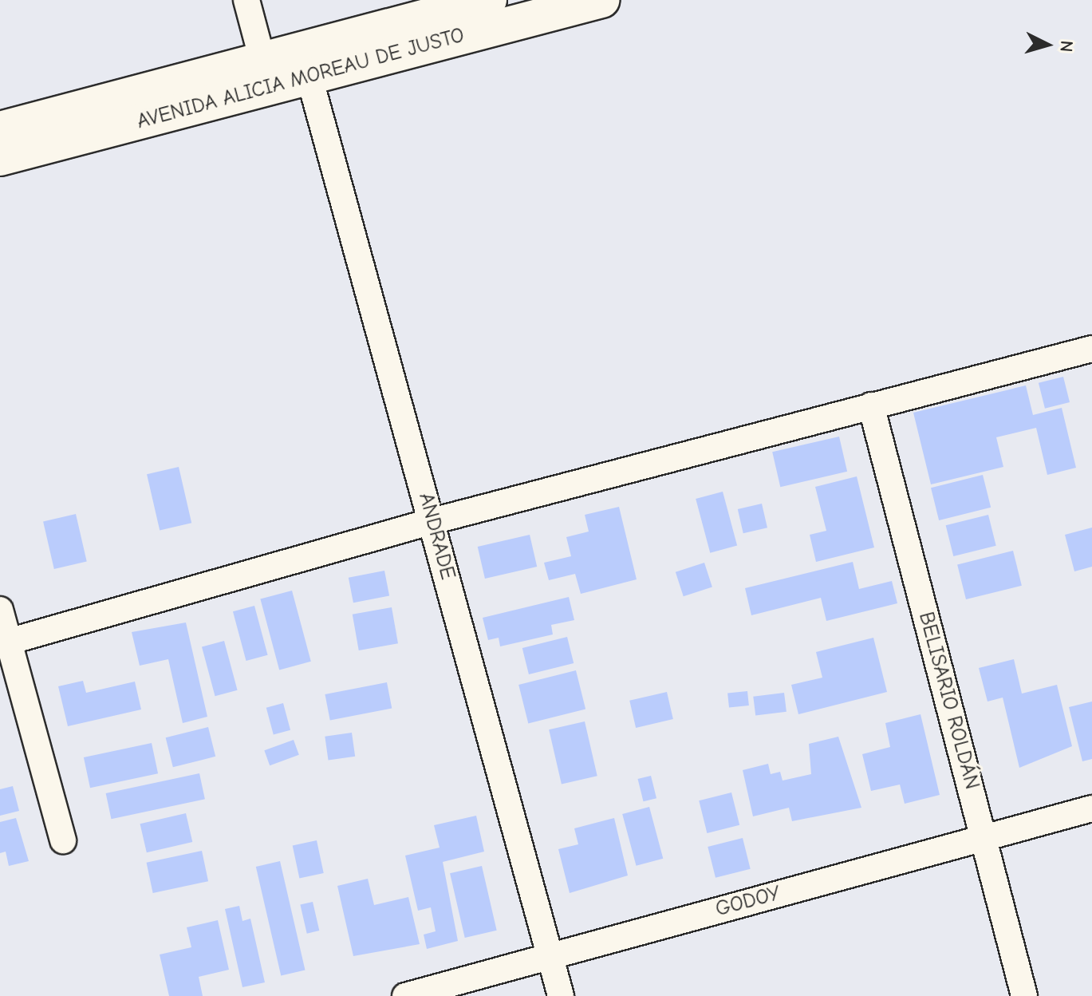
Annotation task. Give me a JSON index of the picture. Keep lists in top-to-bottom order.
{
  "streets": {
    "main road": ["AVENIDA ALICIA MOREAU DE JUSTO"],
    "street": ["ANDRADE", "BELISARIO ROLDÁN", "GODOY"]
  },
  "crossings": [
    ["AVENIDA ALICIA MOREAU DE JUSTO", "ANDRADE"],
    ["ANDRADE", "GODOY"],
    ["BELISARIO ROLDÁN", "GODOY"]
  ],
  "north": "right"
}
